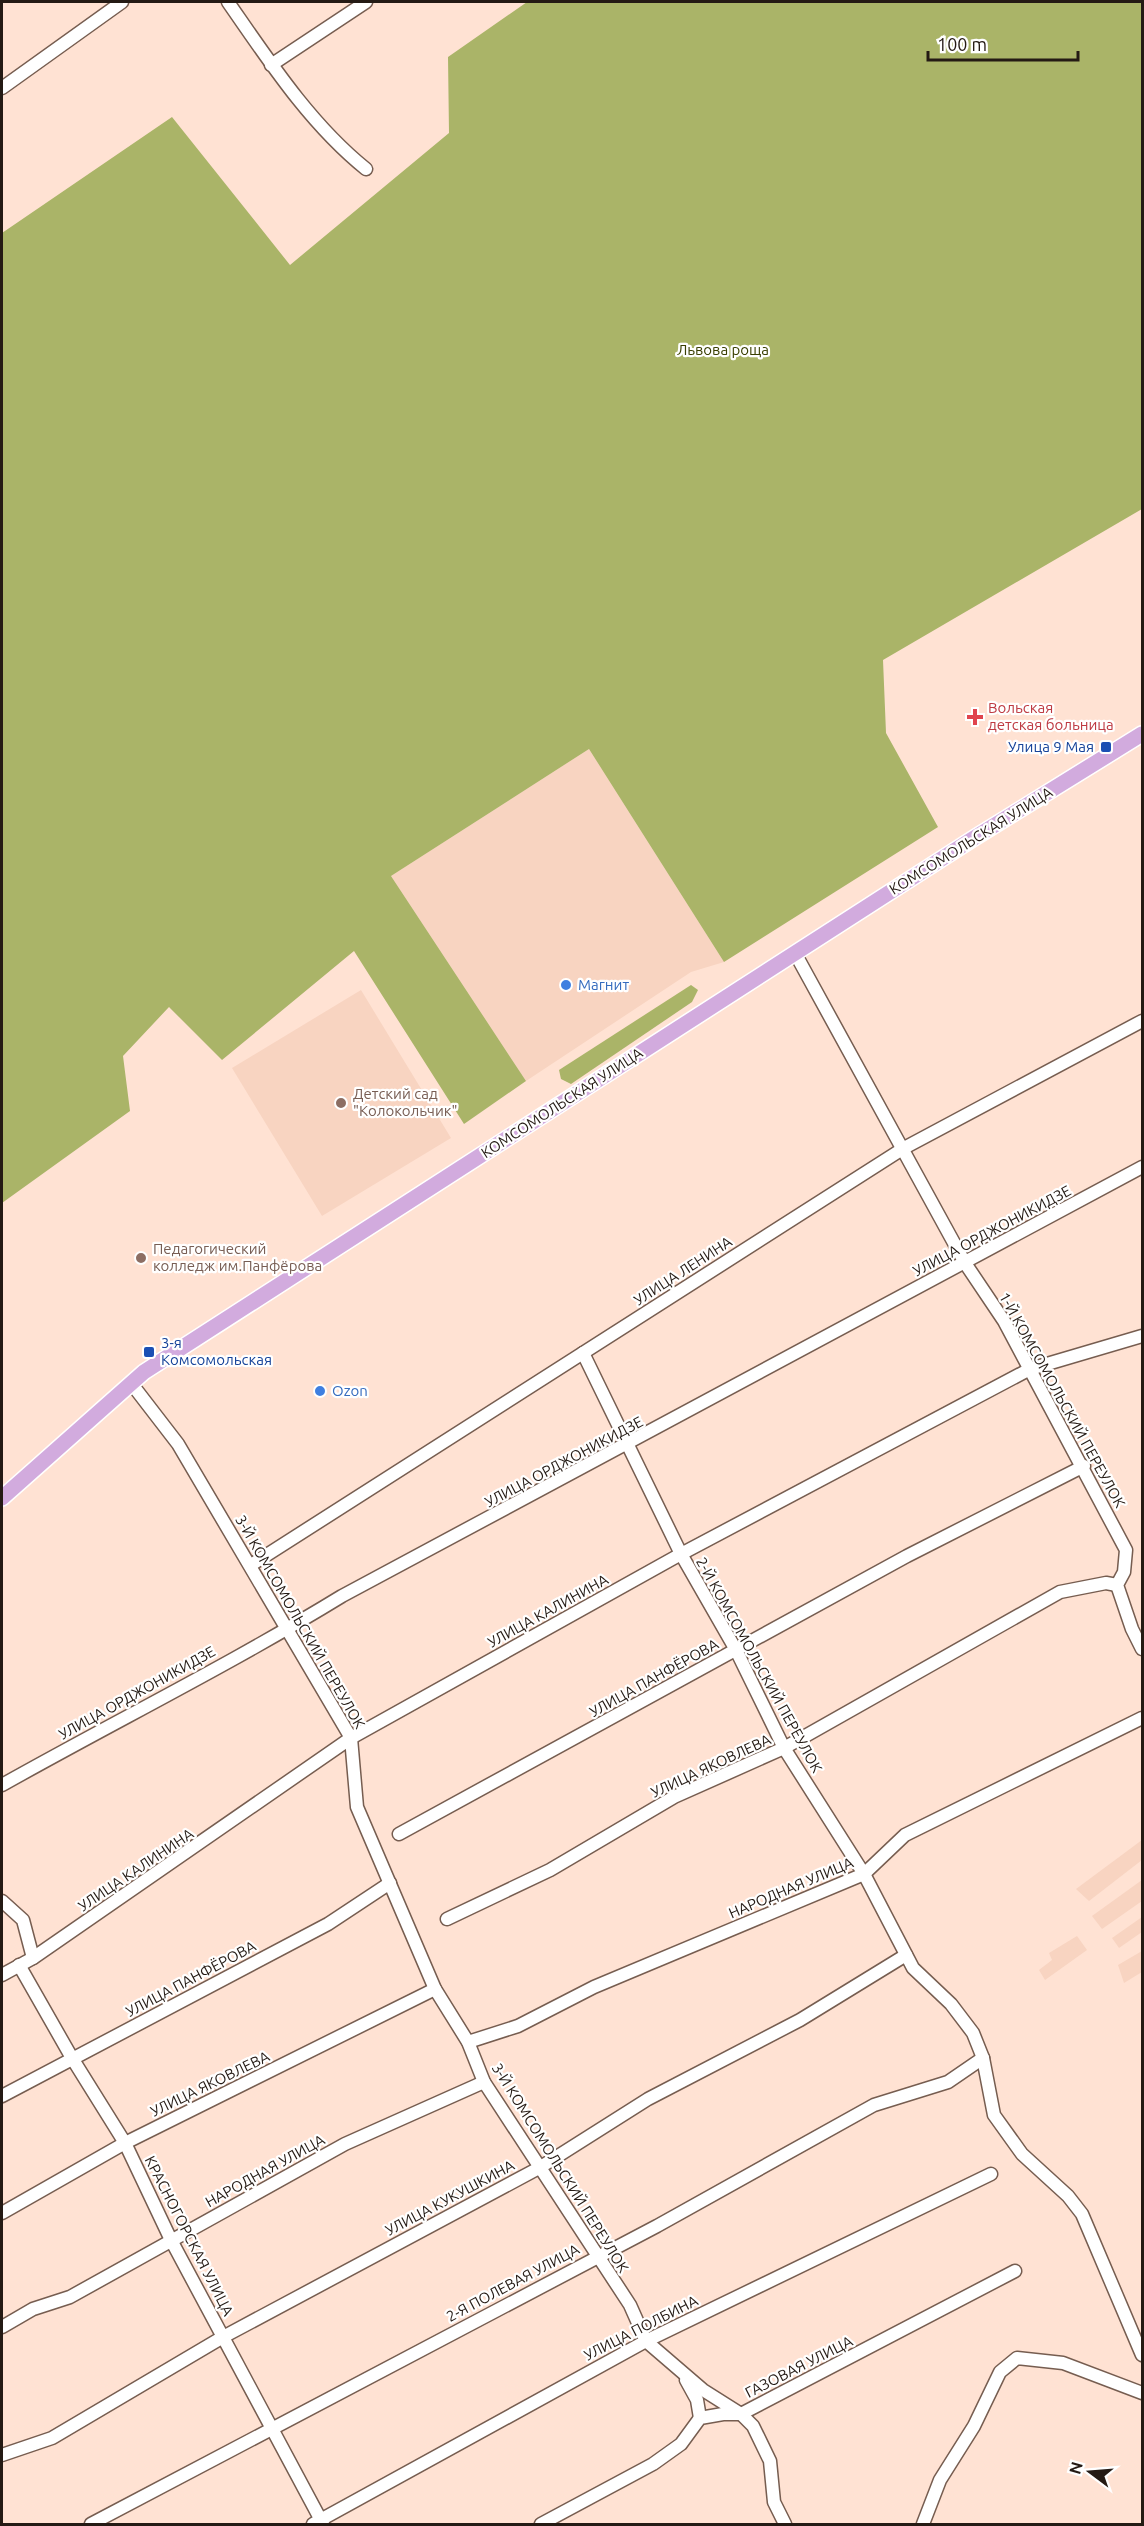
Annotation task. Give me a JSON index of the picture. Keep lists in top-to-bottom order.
{
  "streets": {
    "main road": ["КОМСОМОЛЬСКАЯ УЛИЦА"],
    "street": [
      "УЛИЦА ОРДЖОНИКИДЗЕ",
      "УЛИЦА ЛЕНИНА",
      "1-Й КОМСОМОЛЬСКИЙ ПЕРЕУЛОК",
      "УЛИЦА КАЛИНИНА",
      "3-Й КОМСОМОЛЬСКИЙ ПЕРЕУЛОК",
      "2-Й КОМСОМОЛЬСКИЙ ПЕРЕУЛОК",
      "УЛИЦА ПАНФЁРОВА",
      "УЛИЦА ЯКОВЛЕВА",
      "НАРОДНАЯ УЛИЦА",
      "УЛИЦА КУКУШКИНА",
      "КРАСНОГОРСКАЯ УЛИЦА",
      "2-Я ПОЛЕВАЯ УЛИЦА",
      "УЛИЦА ПОЛБИНА",
      "ГАЗОВАЯ УЛИЦА"
    ]
  },
  "crossings": [
    ["КОМСОМОЛЬСКАЯ УЛИЦА", "1-Й КОМСОМОЛЬСКИЙ ПЕРЕУЛОК"],
    ["КОМСОМОЛЬСКАЯ УЛИЦА", "3-Й КОМСОМОЛЬСКИЙ ПЕРЕУЛОК"],
    ["УЛИЦА ОРДЖОНИКИДЗЕ", "1-Й КОМСОМОЛЬСКИЙ ПЕРЕУЛОК"],
    ["УЛИЦА ОРДЖОНИКИДЗЕ", "3-Й КОМСОМОЛЬСКИЙ ПЕРЕУЛОК"],
    ["УЛИЦА ОРДЖОНИКИДЗЕ", "2-Й КОМСОМОЛЬСКИЙ ПЕРЕУЛОК"],
    ["УЛИЦА ЛЕНИНА", "1-Й КОМСОМОЛЬСКИЙ ПЕРЕУЛОК"],
    ["УЛИЦА ЛЕНИНА", "3-Й КОМСОМОЛЬСКИЙ ПЕРЕУЛОК"],
    ["УЛИЦА ЛЕНИНА", "2-Й КОМСОМОЛЬСКИЙ ПЕРЕУЛОК"],
    ["1-Й КОМСОМОЛЬСКИЙ ПЕРЕУЛОК", "УЛИЦА КАЛИНИНА"],
    ["1-Й КОМСОМОЛЬСКИЙ ПЕРЕУЛОК", "УЛИЦА ПАНФЁРОВА"],
    ["1-Й КОМСОМОЛЬСКИЙ ПЕРЕУЛОК", "УЛИЦА ЯКОВЛЕВА"],
    ["УЛИЦА КАЛИНИНА", "3-Й КОМСОМОЛЬСКИЙ ПЕРЕУЛОК"],
    ["УЛИЦА КАЛИНИНА", "2-Й КОМСОМОЛЬСКИЙ ПЕРЕУЛОК"],
    ["УЛИЦА КАЛИНИНА", "КРАСНОГОРСКАЯ УЛИЦА"],
    ["3-Й КОМСОМОЛЬСКИЙ ПЕРЕУЛОК", "УЛИЦА ПАНФЁРОВА"],
    ["3-Й КОМСОМОЛЬСКИЙ ПЕРЕУЛОК", "УЛИЦА ЯКОВЛЕВА"],
    ["3-Й КОМСОМОЛЬСКИЙ ПЕРЕУЛОК", "НАРОДНАЯ УЛИЦА"],
    ["3-Й КОМСОМОЛЬСКИЙ ПЕРЕУЛОК", "УЛИЦА КУКУШКИНА"],
    ["3-Й КОМСОМОЛЬСКИЙ ПЕРЕУЛОК", "2-Я ПОЛЕВАЯ УЛИЦА"],
    ["3-Й КОМСОМОЛЬСКИЙ ПЕРЕУЛОК", "УЛИЦА ПОЛБИНА"],
    ["3-Й КОМСОМОЛЬСКИЙ ПЕРЕУЛОК", "ГАЗОВАЯ УЛИЦА"],
    ["2-Й КОМСОМОЛЬСКИЙ ПЕРЕУЛОК", "УЛИЦА ПАНФЁРОВА"],
    ["2-Й КОМСОМОЛЬСКИЙ ПЕРЕУЛОК", "УЛИЦА ЯКОВЛЕВА"],
    ["2-Й КОМСОМОЛЬСКИЙ ПЕРЕУЛОК", "НАРОДНАЯ УЛИЦА"],
    ["2-Й КОМСОМОЛЬСКИЙ ПЕРЕУЛОК", "УЛИЦА КУКУШКИНА"],
    ["2-Й КОМСОМОЛЬСКИЙ ПЕРЕУЛОК", "2-Я ПОЛЕВАЯ УЛИЦА"],
    ["УЛИЦА ПАНФЁРОВА", "КРАСНОГОРСКАЯ УЛИЦА"],
    ["УЛИЦА ЯКОВЛЕВА", "КРАСНОГОРСКАЯ УЛИЦА"],
    ["НАРОДНАЯ УЛИЦА", "КРАСНОГОРСКАЯ УЛИЦА"],
    ["УЛИЦА КУКУШКИНА", "КРАСНОГОРСКАЯ УЛИЦА"],
    ["КРАСНОГОРСКАЯ УЛИЦА", "2-Я ПОЛЕВАЯ УЛИЦА"],
    ["КРАСНОГОРСКАЯ УЛИЦА", "УЛИЦА ПОЛБИНА"]
  ],
  "parks": ["Львова роща"],
  "places": {
    "health": ["Вольская детская больница"],
    "transit": ["Улица 9 Мая", "3-я Комсомольская"],
    "other": [
      "Магнит",
      "Детский сад \"Колокольчик\"",
      "Педагогический колледж им.Панфёрова",
      "Ozon"
    ]
  },
  "scale_bar": "100 m",
  "north": "left"
}
